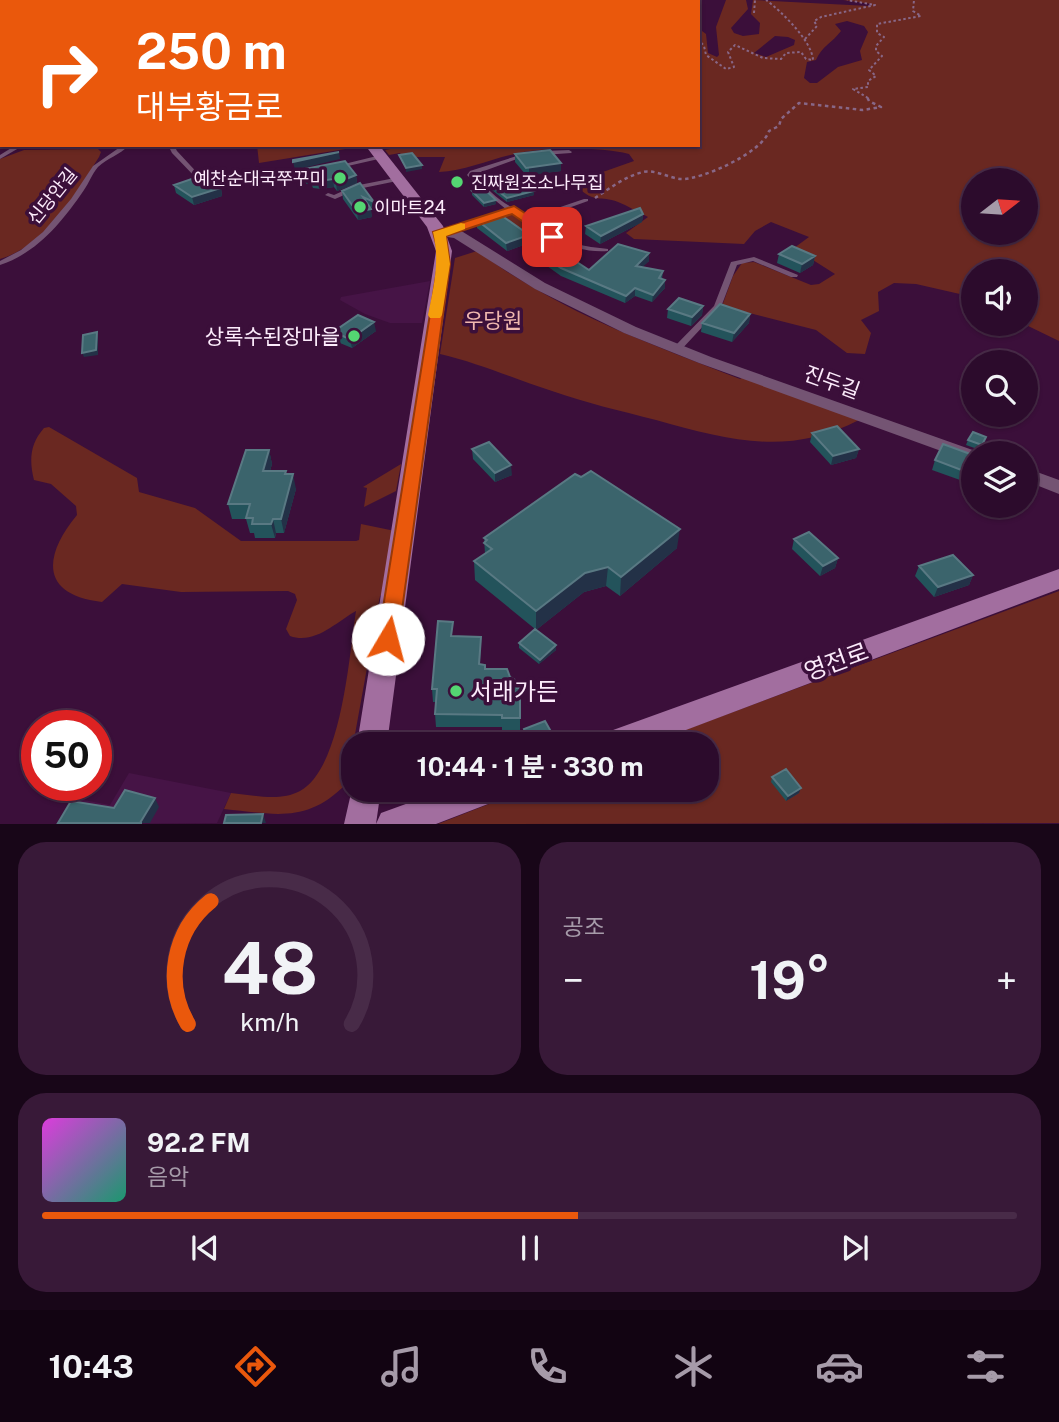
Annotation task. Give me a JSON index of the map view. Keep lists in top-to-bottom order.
{
  "streets": {
    "main road": ["영전로"],
    "street": ["진두길"],
    "lane": ["신당안길"]
  },
  "parks": ["우당원"],
  "places": [
    "예찬순대국쭈꾸미",
    "진짜원조소나무집",
    "이마트24",
    "상록수된장마을",
    "서래가든"
  ],
  "north": "right",
  "page": {
    "turn": ["250 m", "대부황금로"],
    "limit": "50",
    "trip": "10:44 · 1 분 · 330 m",
    "tile": "공조",
    "heat": ["−", "19°", "+"],
    "song": ["92.2 FM", "음악"],
    "tabs": "10:43",
    "gauge": ["48", "km/h"]
  }
}
